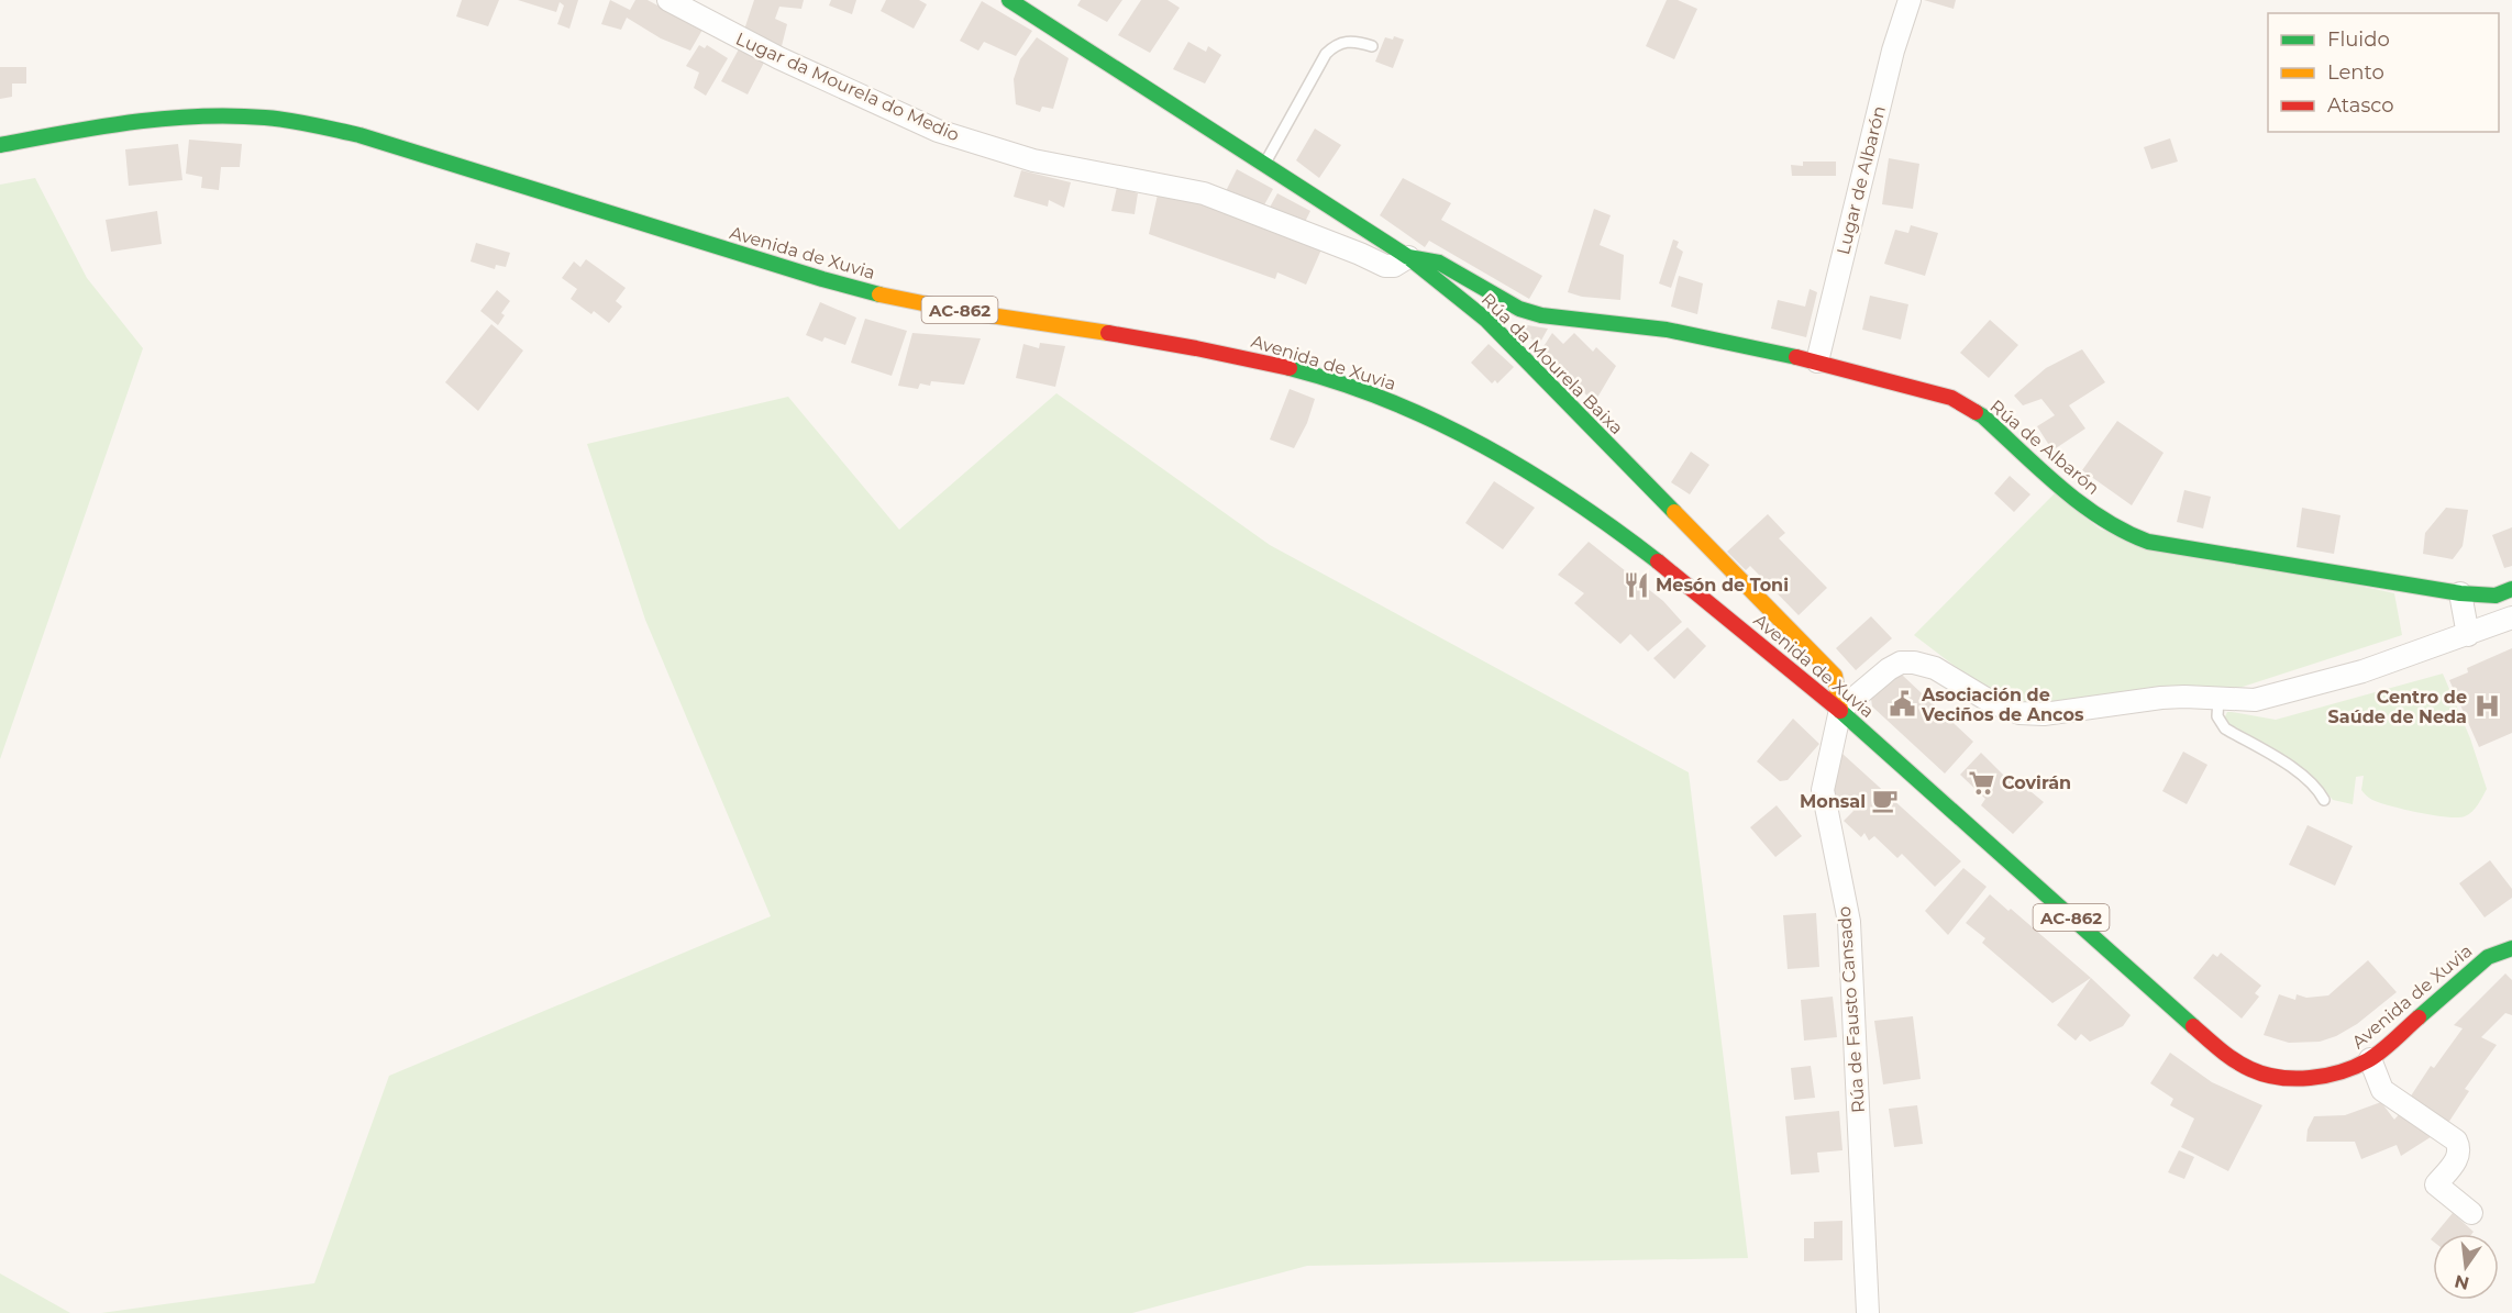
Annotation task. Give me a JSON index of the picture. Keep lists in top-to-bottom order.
{
  "streets": {
    "main road": [
      "Avenida de Xuvia",
      "AC-862",
      "Rúa da Mourela Baixa",
      "Rúa de Albarón"
    ],
    "street": ["Lugar da Mourela do Medio", "Lugar de Albarón", "Rúa de Fausto Cansado"]
  },
  "crossings": [
    ["Lugar da Mourela do Medio", "Rúa da Mourela Baixa"],
    ["Lugar da Mourela do Medio", "Rúa de Albarón"],
    ["Lugar de Albarón", "Rúa de Albarón"],
    ["Avenida de Xuvia", "Rúa da Mourela Baixa"],
    ["Avenida de Xuvia", "Rúa de Fausto Cansado"],
    ["Rúa da Mourela Baixa", "Rúa de Albarón"],
    ["Rúa da Mourela Baixa", "Rúa de Fausto Cansado"]
  ],
  "places": {
    "restaurant": ["Mesón de Toni"],
    "public building": ["Asociación de Veciños de Ancos"],
    "hospital": ["Centro de Saúde de Neda"],
    "supermarket": ["Covirán"],
    "cafe": ["Monsal"]
  },
  "legend": ["Fluido", "Lento", "Atasco"],
  "north": "bottom"
}
